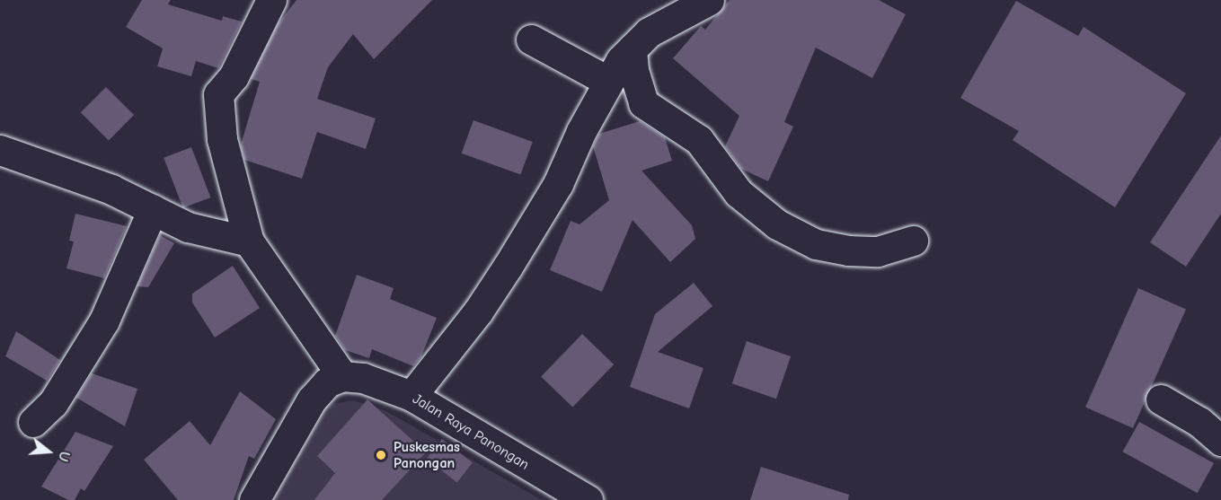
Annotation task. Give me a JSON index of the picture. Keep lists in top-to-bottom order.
{
  "streets": {
    "street": ["Jalan Raya Panongan"]
  },
  "places": ["Puskesmas Panongan"],
  "north": "right"
}
